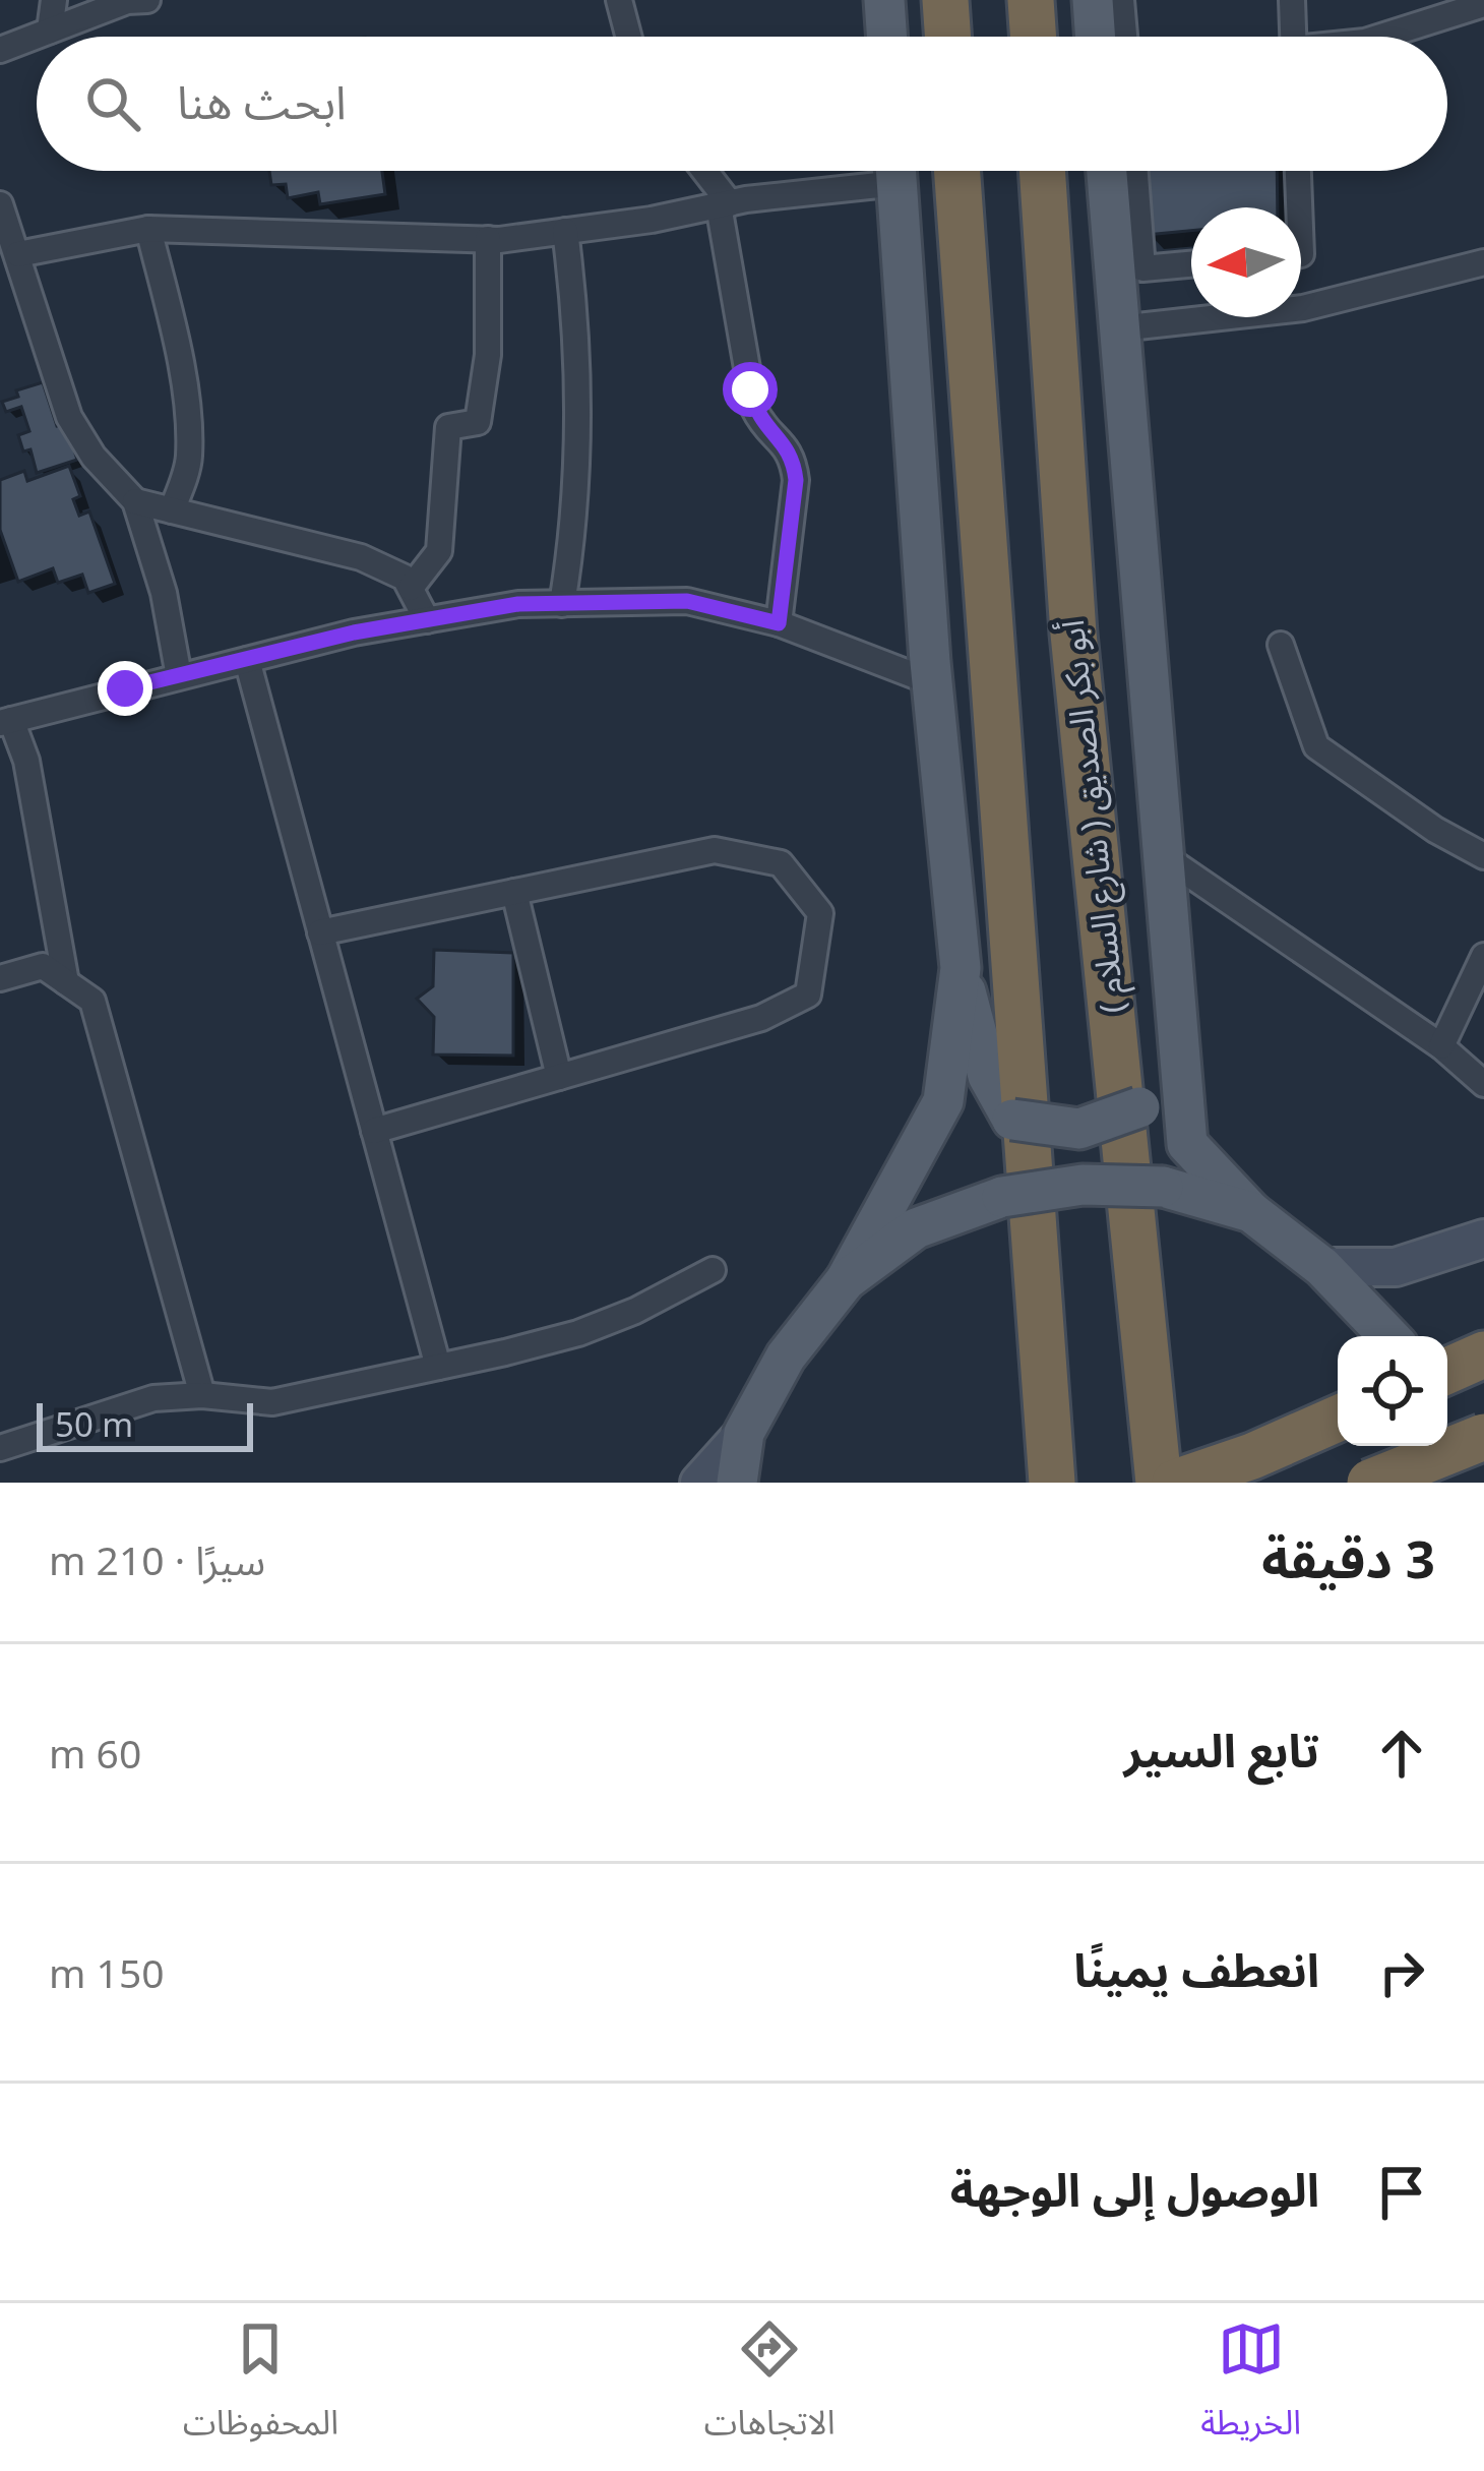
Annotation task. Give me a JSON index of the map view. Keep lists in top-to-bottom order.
{
  "streets": {
    "highway": ["( شارع السلام ) أبو بكر الصديق"]
  },
  "scale_bar": "50 m",
  "north": "left",
  "page": {
    "search": "ابحث هنا",
    "scale": "50 m",
    "heading": ["3 دقيقة", "سيرًا · 210 m"],
    "list": [
      ["تابع السير", "60 m"],
      ["انعطف يمينًا", "150 m"],
      "الوصول إلى الوجهة"
    ],
    "nav": ["الخريطة", "الاتجاهات", "المحفوظات"]
  }
}
